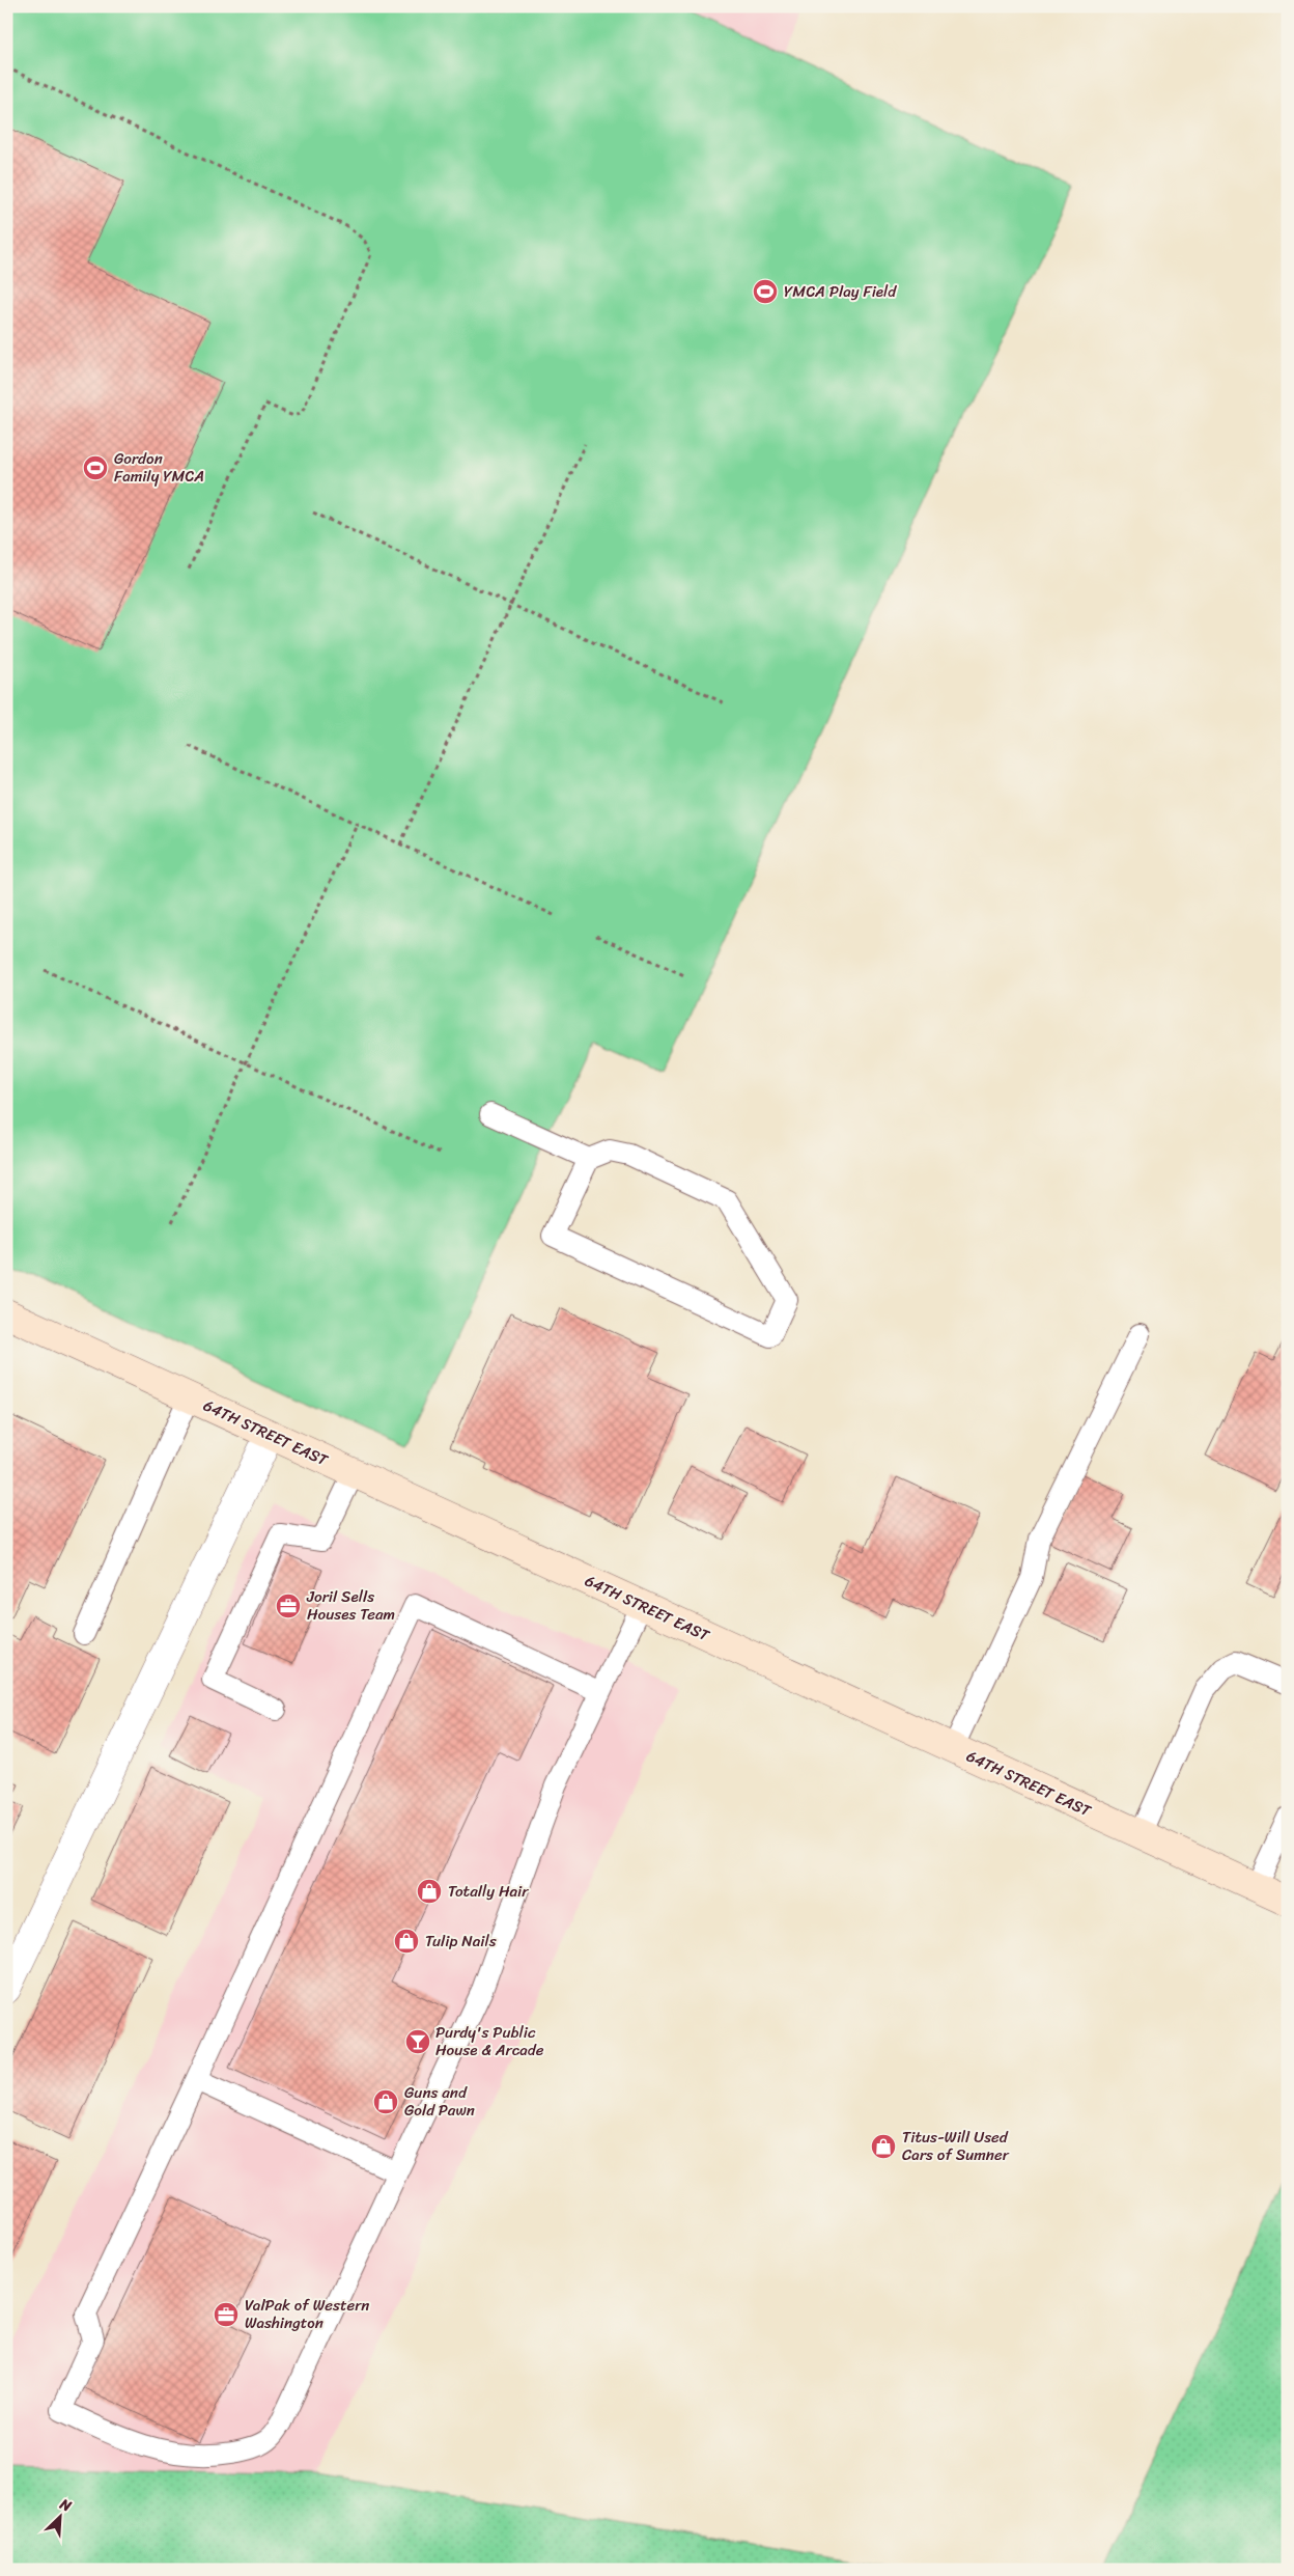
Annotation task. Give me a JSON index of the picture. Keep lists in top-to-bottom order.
{
  "streets": {
    "street": ["64TH STREET EAST"]
  },
  "places": {
    "sports": ["YMCA Play Field", "Gordon Family YMCA"],
    "office": ["Joril Sells Houses Team", "ValPak of Western Washington"],
    "shop": [
      "Totally Hair",
      "Tulip Nails",
      "Guns and Gold Pawn",
      "Titus-Will Used Cars of Sumner"
    ],
    "bar": ["Purdy's Public House & Arcade"]
  },
  "north": "top right"
}
